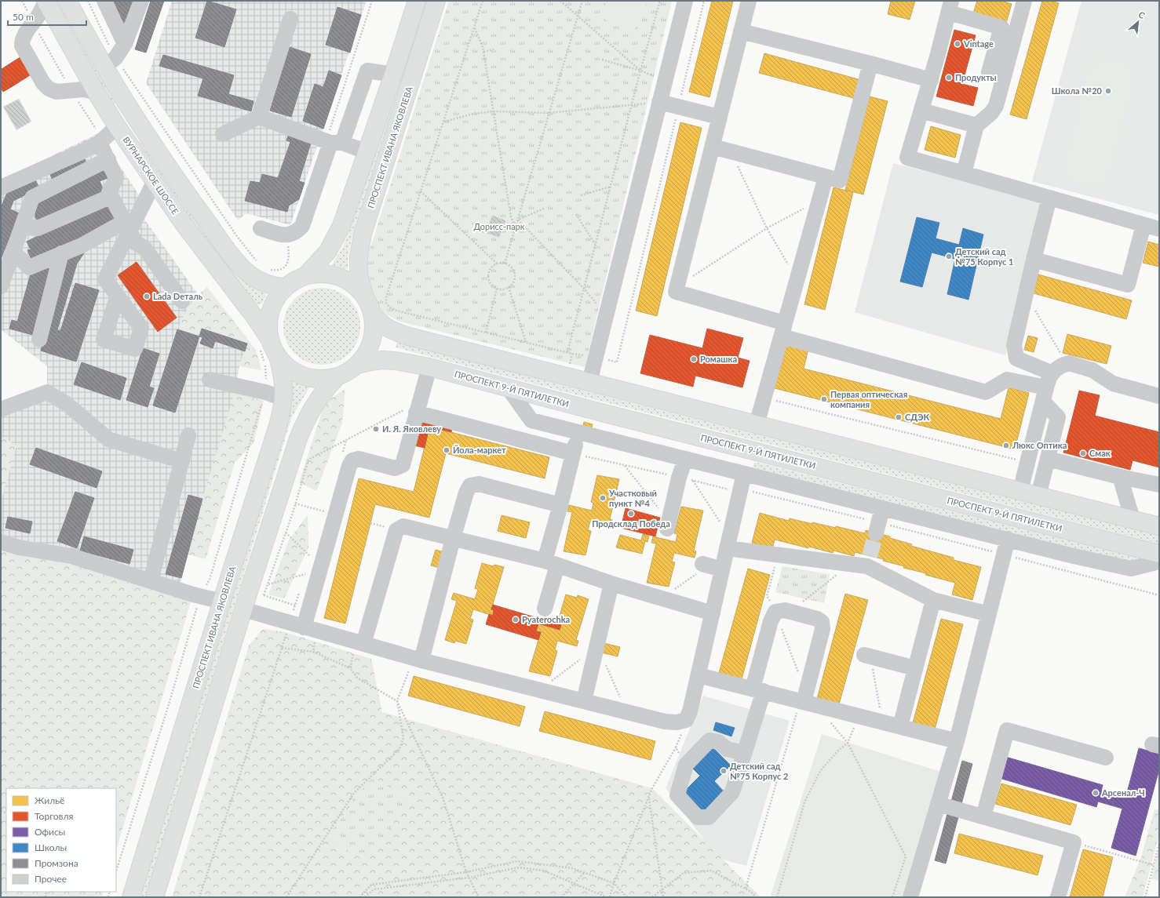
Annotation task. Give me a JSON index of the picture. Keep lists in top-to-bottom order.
{
  "streets": {
    "main road": ["ПРОСПЕКТ ИВАНА ЯКОВЛЕВА", "ВУРНАРСКОЕ ШОССЕ", "ПРОСПЕКТ 9-Й ПЯТИЛЕТКИ"]
  },
  "crossings": [
    ["ПРОСПЕКТ ИВАНА ЯКОВЛЕВА", "ВУРНАРСКОЕ ШОССЕ"],
    ["ПРОСПЕКТ ИВАНА ЯКОВЛЕВА", "ПРОСПЕКТ 9-Й ПЯТИЛЕТКИ"],
    ["ВУРНАРСКОЕ ШОССЕ", "ПРОСПЕКТ 9-Й ПЯТИЛЕТКИ"]
  ],
  "parks": ["Дорисс-парк"],
  "places": [
    "Vintage",
    "Продукты",
    "Школа №20",
    "Детский сад №75 Корпус 1",
    "Lada Dеталь",
    "Ромашка",
    "Первая оптическая компания",
    "СДЭК",
    "И. Я. Яковлеву",
    "Люкс Оптика",
    "Йола-маркет",
    "Смак",
    "Участковый пункт №4",
    "Продсклад Победа",
    "Pyaterochka",
    "Детский сад №75 Корпус 2",
    "Арсенал-Ч"
  ],
  "legend": [
    "Жильё",
    "Торговля",
    "Офисы",
    "Школы",
    "Промзона",
    "Прочее"
  ],
  "scale_bar": "50 m",
  "north": "top right"
}
